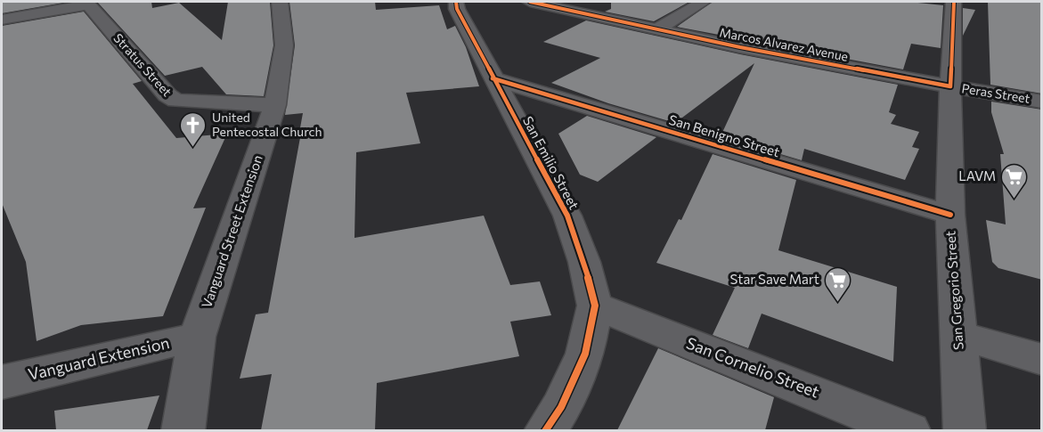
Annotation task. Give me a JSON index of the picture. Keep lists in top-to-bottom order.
{
  "streets": {
    "street": [
      "Marcos Alvarez Avenue",
      "Stratus Street",
      "Peras Street",
      "San Benigno Street",
      "San Emilio Street",
      "Vanguard Street Extension",
      "San Gregorio Street",
      "Vanguard Extension",
      "San Cornelio Street"
    ]
  },
  "crossings": [
    ["Marcos Alvarez Avenue", "Peras Street"],
    ["Marcos Alvarez Avenue", "San Gregorio Street"],
    ["Stratus Street", "Vanguard Street Extension"],
    ["Peras Street", "San Gregorio Street"],
    ["San Benigno Street", "San Emilio Street"],
    ["San Benigno Street", "San Gregorio Street"],
    ["San Emilio Street", "San Cornelio Street"],
    ["Vanguard Street Extension", "Vanguard Extension"]
  ],
  "places": {
    "church": ["United Pentecostal Church"],
    "supermarket": ["LAVM", "Star Save Mart"]
  }
}
